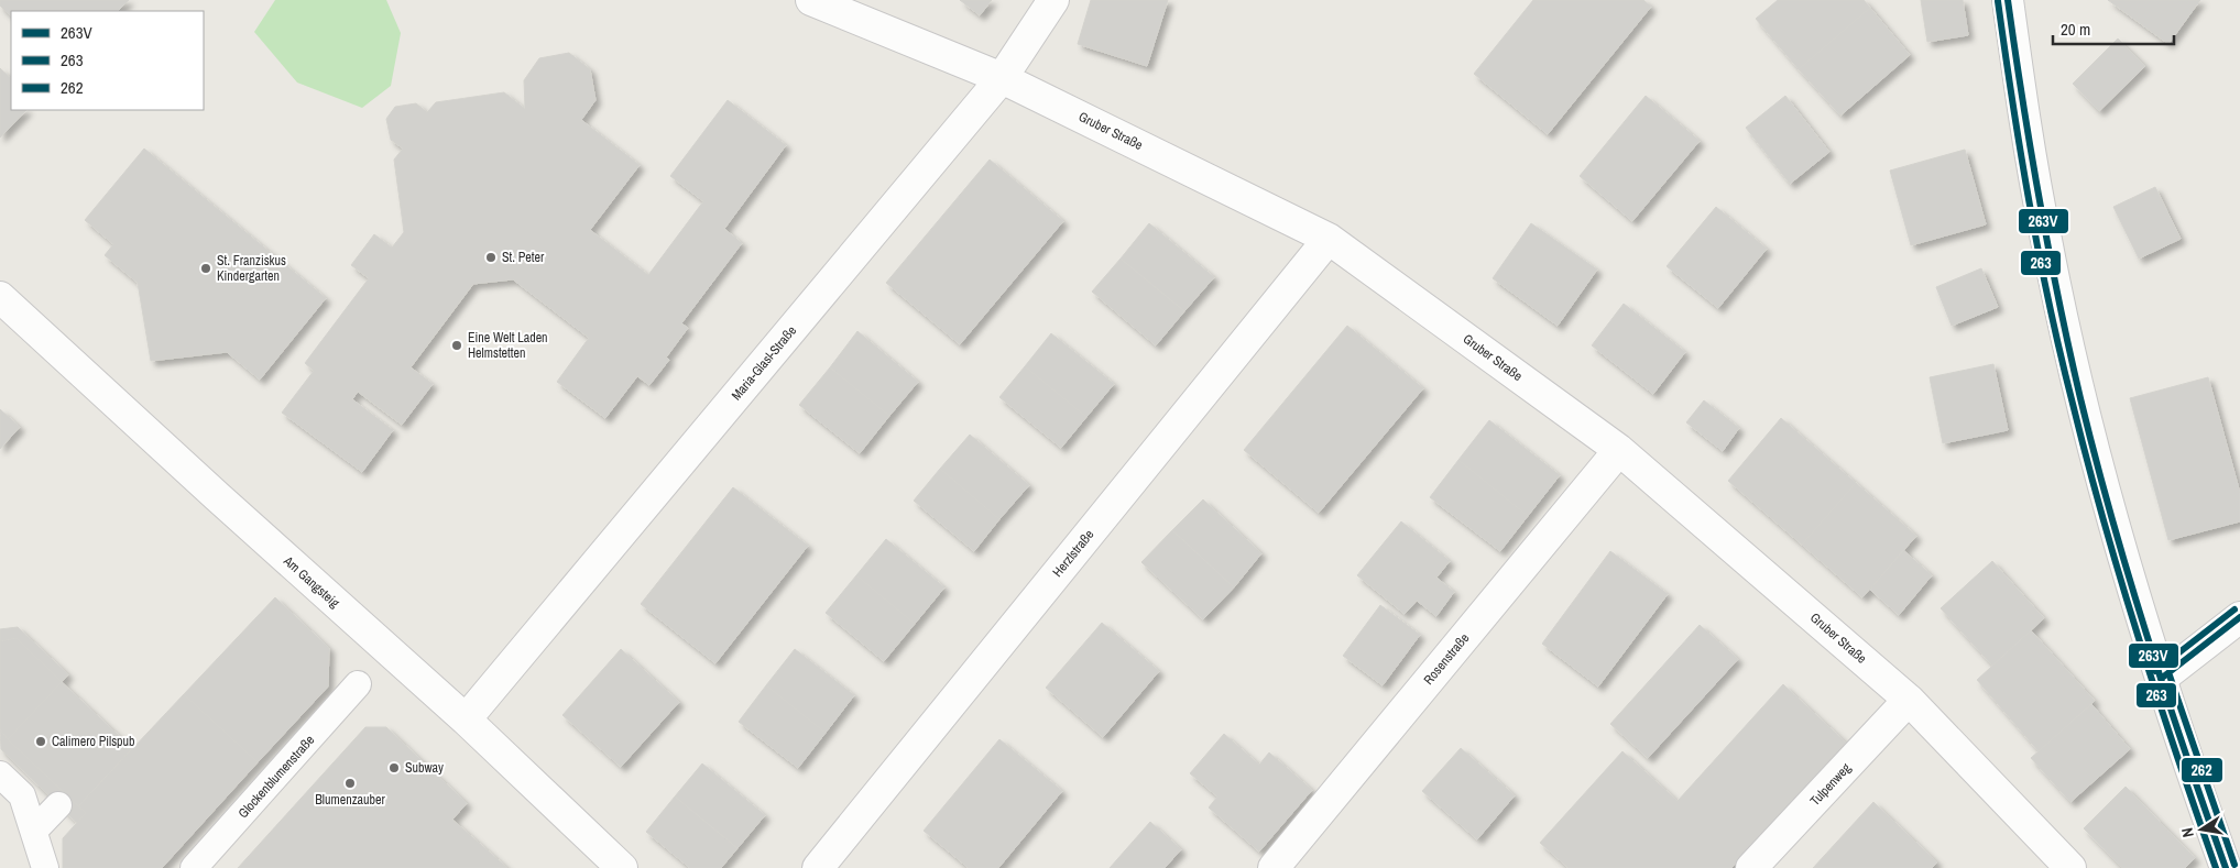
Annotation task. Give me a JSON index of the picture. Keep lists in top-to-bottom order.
{
  "streets": {
    "street": [
      "Gruber Straße",
      "Maria-Glasl-Straße",
      "Herzlstraße",
      "Am Gangsteig",
      "Rosenstraße",
      "Glockenblumenstraße",
      "Tulpenweg"
    ]
  },
  "crossings": [
    ["Gruber Straße", "Maria-Glasl-Straße"],
    ["Gruber Straße", "Herzlstraße"],
    ["Gruber Straße", "Rosenstraße"],
    ["Gruber Straße", "Tulpenweg"],
    ["Maria-Glasl-Straße", "Am Gangsteig"]
  ],
  "places": [
    "St. Peter",
    "St. Franziskus Kindergarten",
    "Eine Welt Laden Helmstetten",
    "Calimero Pilspub",
    "Subway",
    "Blumenzauber"
  ],
  "lines": ["transit line 263V", "transit line 263", "transit line 262"],
  "legend": ["263V", "263", "262"],
  "scale_bar": "20 m",
  "north": "left"
}
